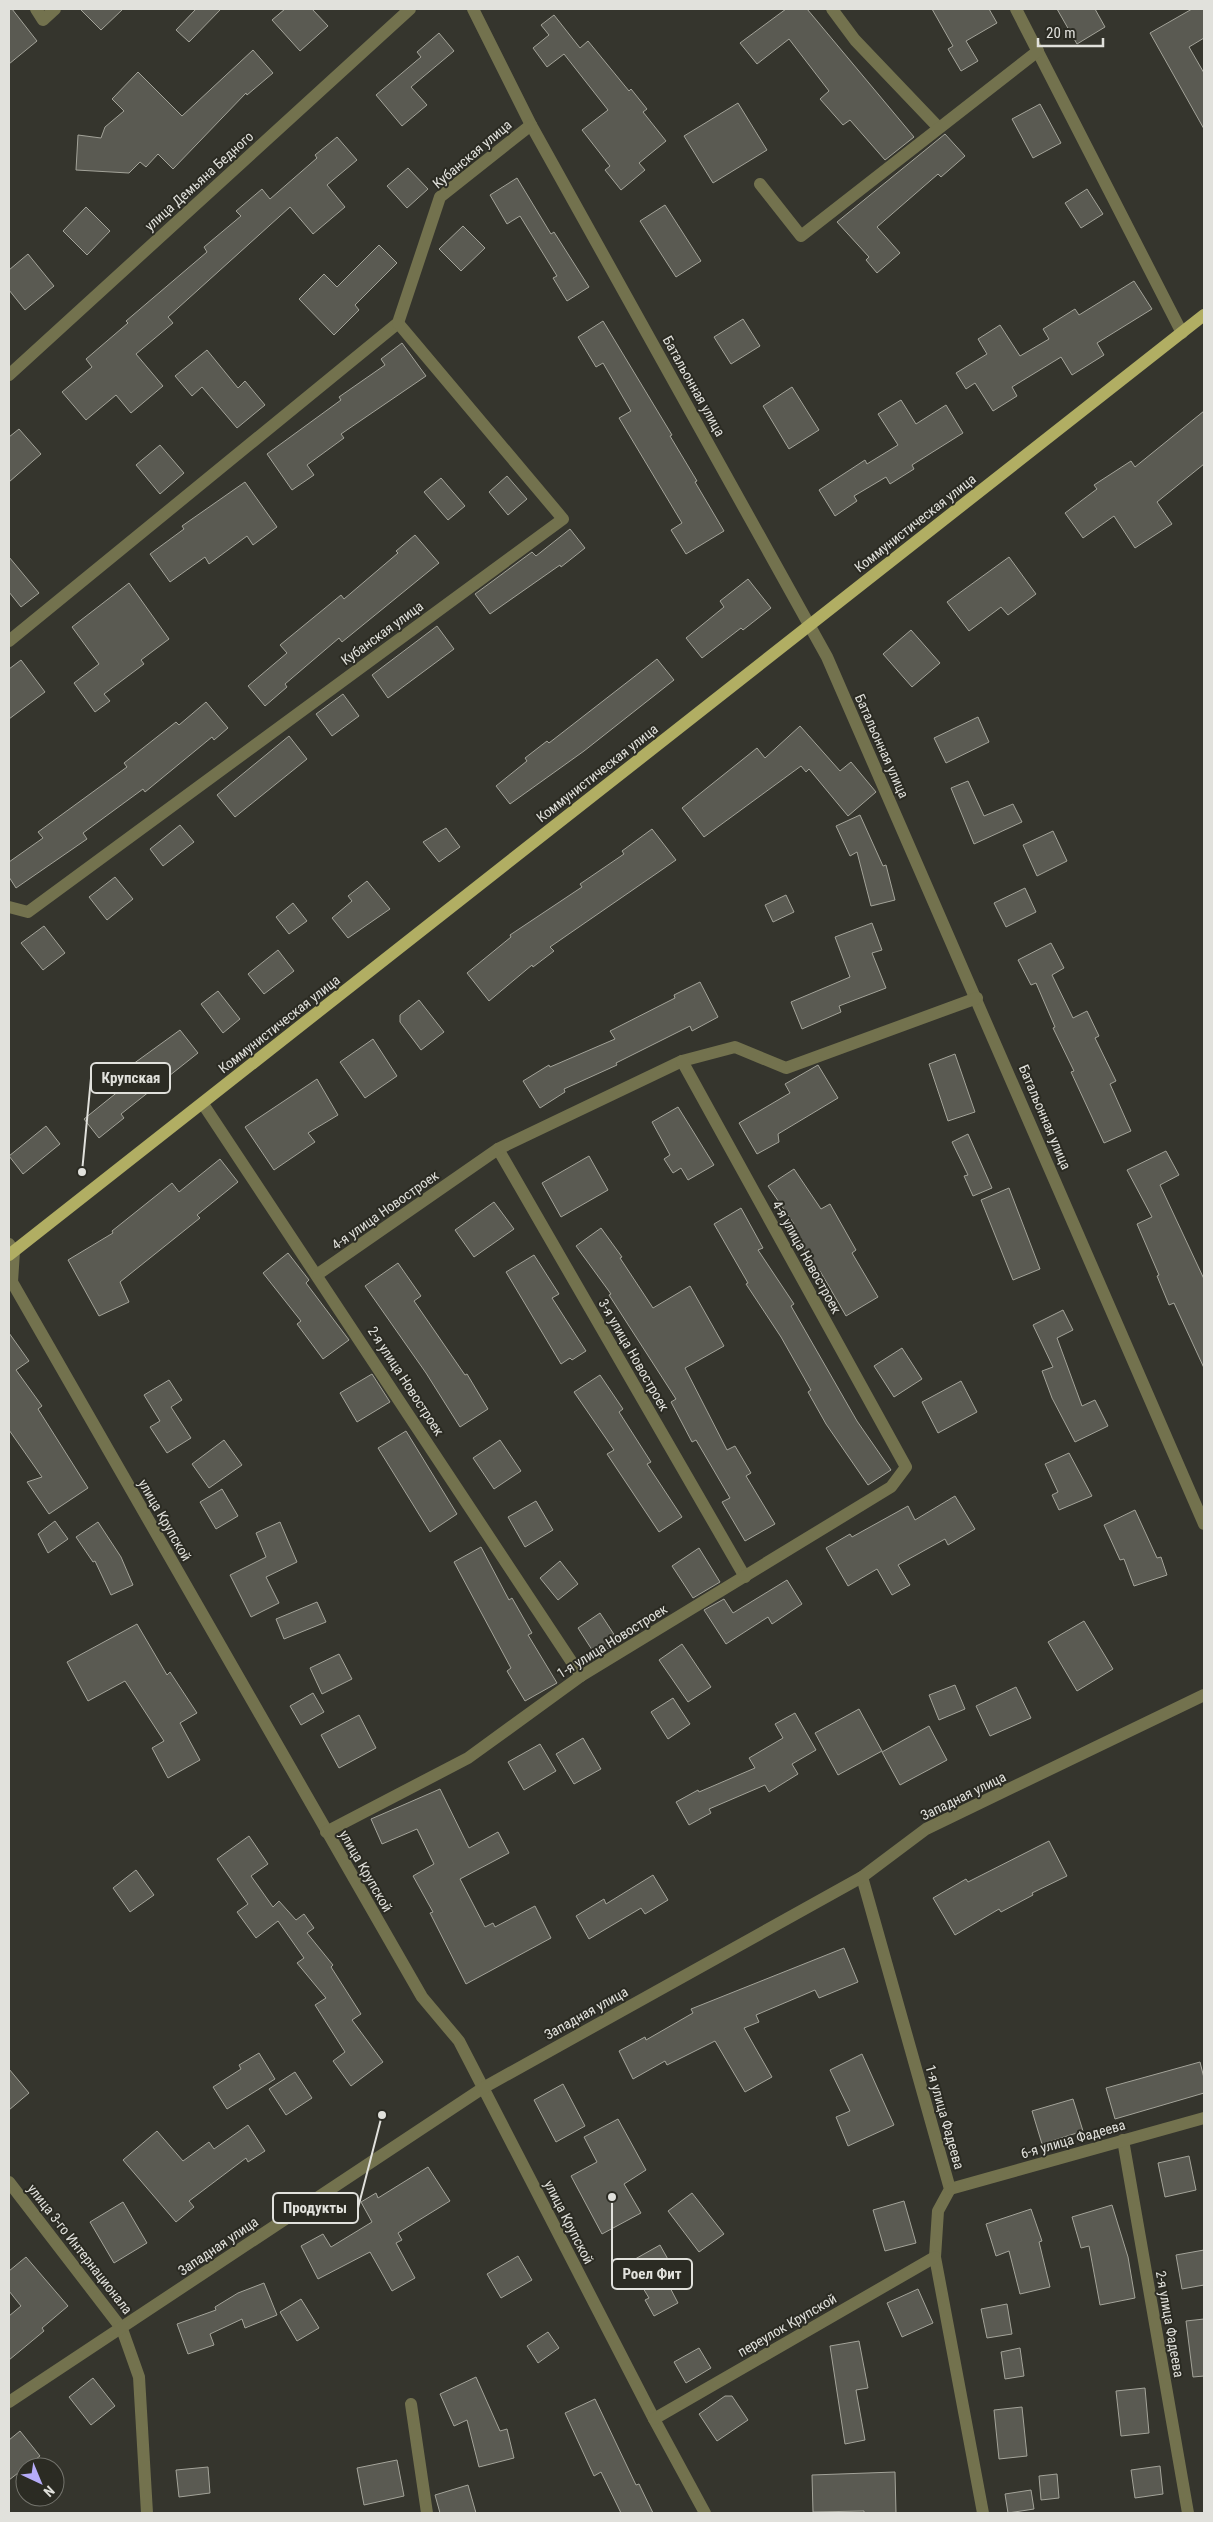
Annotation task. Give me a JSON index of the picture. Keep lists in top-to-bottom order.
{
  "streets": {
    "main road": ["Коммунистическая улица"],
    "street": [
      "Кубанская улица",
      "улица Демьяна Бедного",
      "Батальонная улица",
      "4-я улица Новостроек",
      "3-я улица Новостроек",
      "2-я улица Новостроек",
      "улица Крупской",
      "1-я улица Новостроек",
      "Западная улица",
      "1-я улица Фадеева",
      "6-я улица Фадеева",
      "улица 3-го Интернационала",
      "2-я улица Фадеева",
      "переулок Крупской"
    ]
  },
  "crossings": [
    ["Кубанская улица", "Батальонная улица"],
    ["Батальонная улица", "Коммунистическая улица"],
    ["Батальонная улица", "4-я улица Новостроек"],
    ["Коммунистическая улица", "2-я улица Новостроек"],
    ["Коммунистическая улица", "улица Крупской"],
    ["4-я улица Новостроек", "3-я улица Новостроек"],
    ["4-я улица Новостроек", "2-я улица Новостроек"],
    ["4-я улица Новостроек", "1-я улица Новостроек"],
    ["3-я улица Новостроек", "1-я улица Новостроек"],
    ["2-я улица Новостроек", "1-я улица Новостроек"],
    ["улица Крупской", "1-я улица Новостроек"],
    ["улица Крупской", "Западная улица"],
    ["улица Крупской", "переулок Крупской"],
    ["Западная улица", "1-я улица Фадеева"],
    ["Западная улица", "улица 3-го Интернационала"],
    ["1-я улица Фадеева", "6-я улица Фадеева"],
    ["1-я улица Фадеева", "переулок Крупской"],
    ["6-я улица Фадеева", "2-я улица Фадеева"]
  ],
  "places": ["Крупская", "Продукты", "Роел Фит"],
  "scale_bar": "20 m",
  "north": "bottom right"
}
